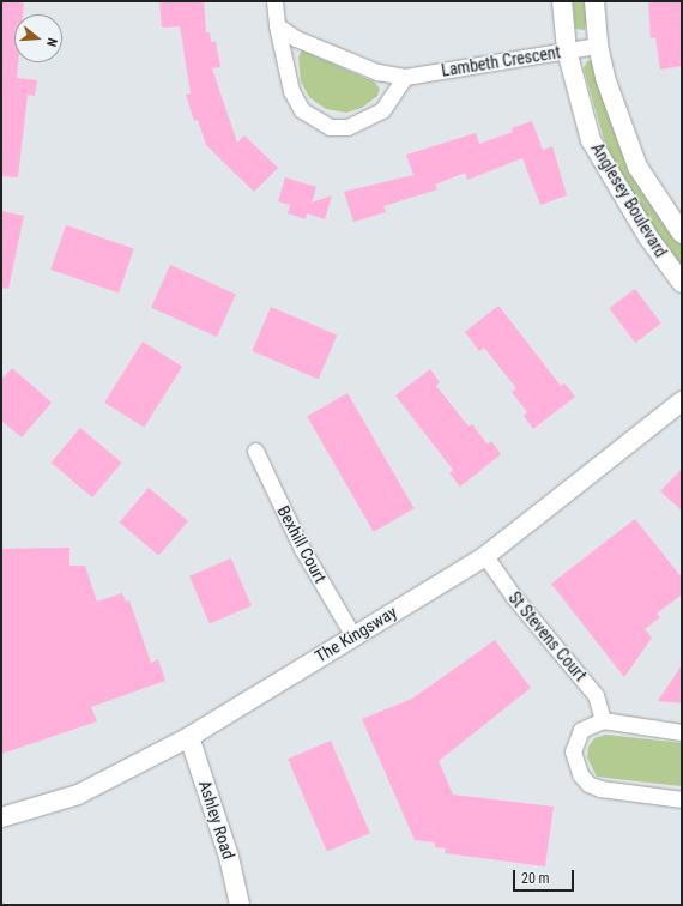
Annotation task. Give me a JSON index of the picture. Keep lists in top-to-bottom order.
{
  "streets": {
    "street": [
      "Lambeth Crescent",
      "Anglesey Boulevard",
      "Bexhill Court",
      "The Kingsway",
      "St Stevens Court",
      "Ashley Road"
    ]
  },
  "crossings": [
    ["Lambeth Crescent", "Anglesey Boulevard"],
    ["Bexhill Court", "The Kingsway"],
    ["The Kingsway", "St Stevens Court"],
    ["The Kingsway", "Ashley Road"]
  ],
  "scale_bar": "20 m",
  "north": "right"
}
